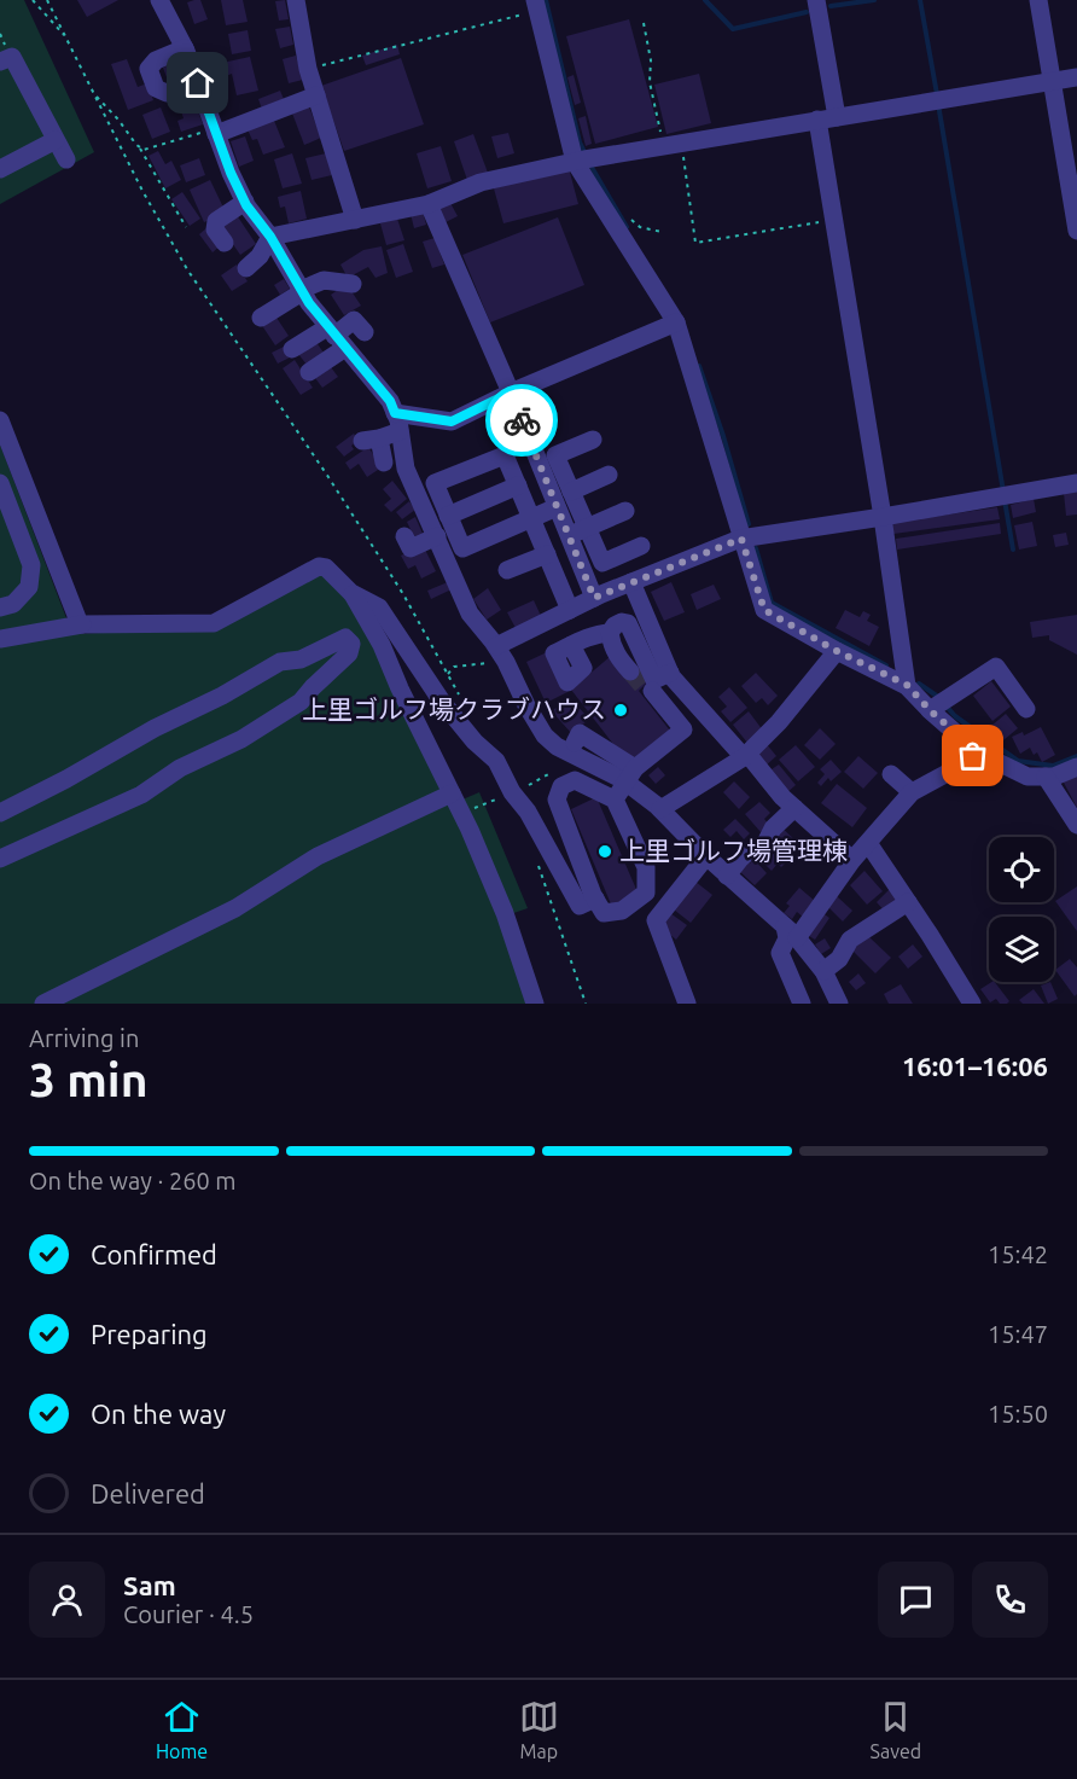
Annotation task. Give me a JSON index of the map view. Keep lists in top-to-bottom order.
{
  "places": ["上里ゴルフ場クラブハウス", "上里ゴルフ場管理棟"],
  "page": {
    "heading": ["3 min", "Arriving in", "16:01–16:06"],
    "panel": ["Sam", "Courier · 4.5"],
    "bar": "On the way · 260 m",
    "list": [
      ["Confirmed", "15:42"],
      ["Preparing", "15:47"],
      ["On the way", "15:50"],
      "Delivered"
    ],
    "tabs": ["Home", "Map", "Saved"]
  }
}
